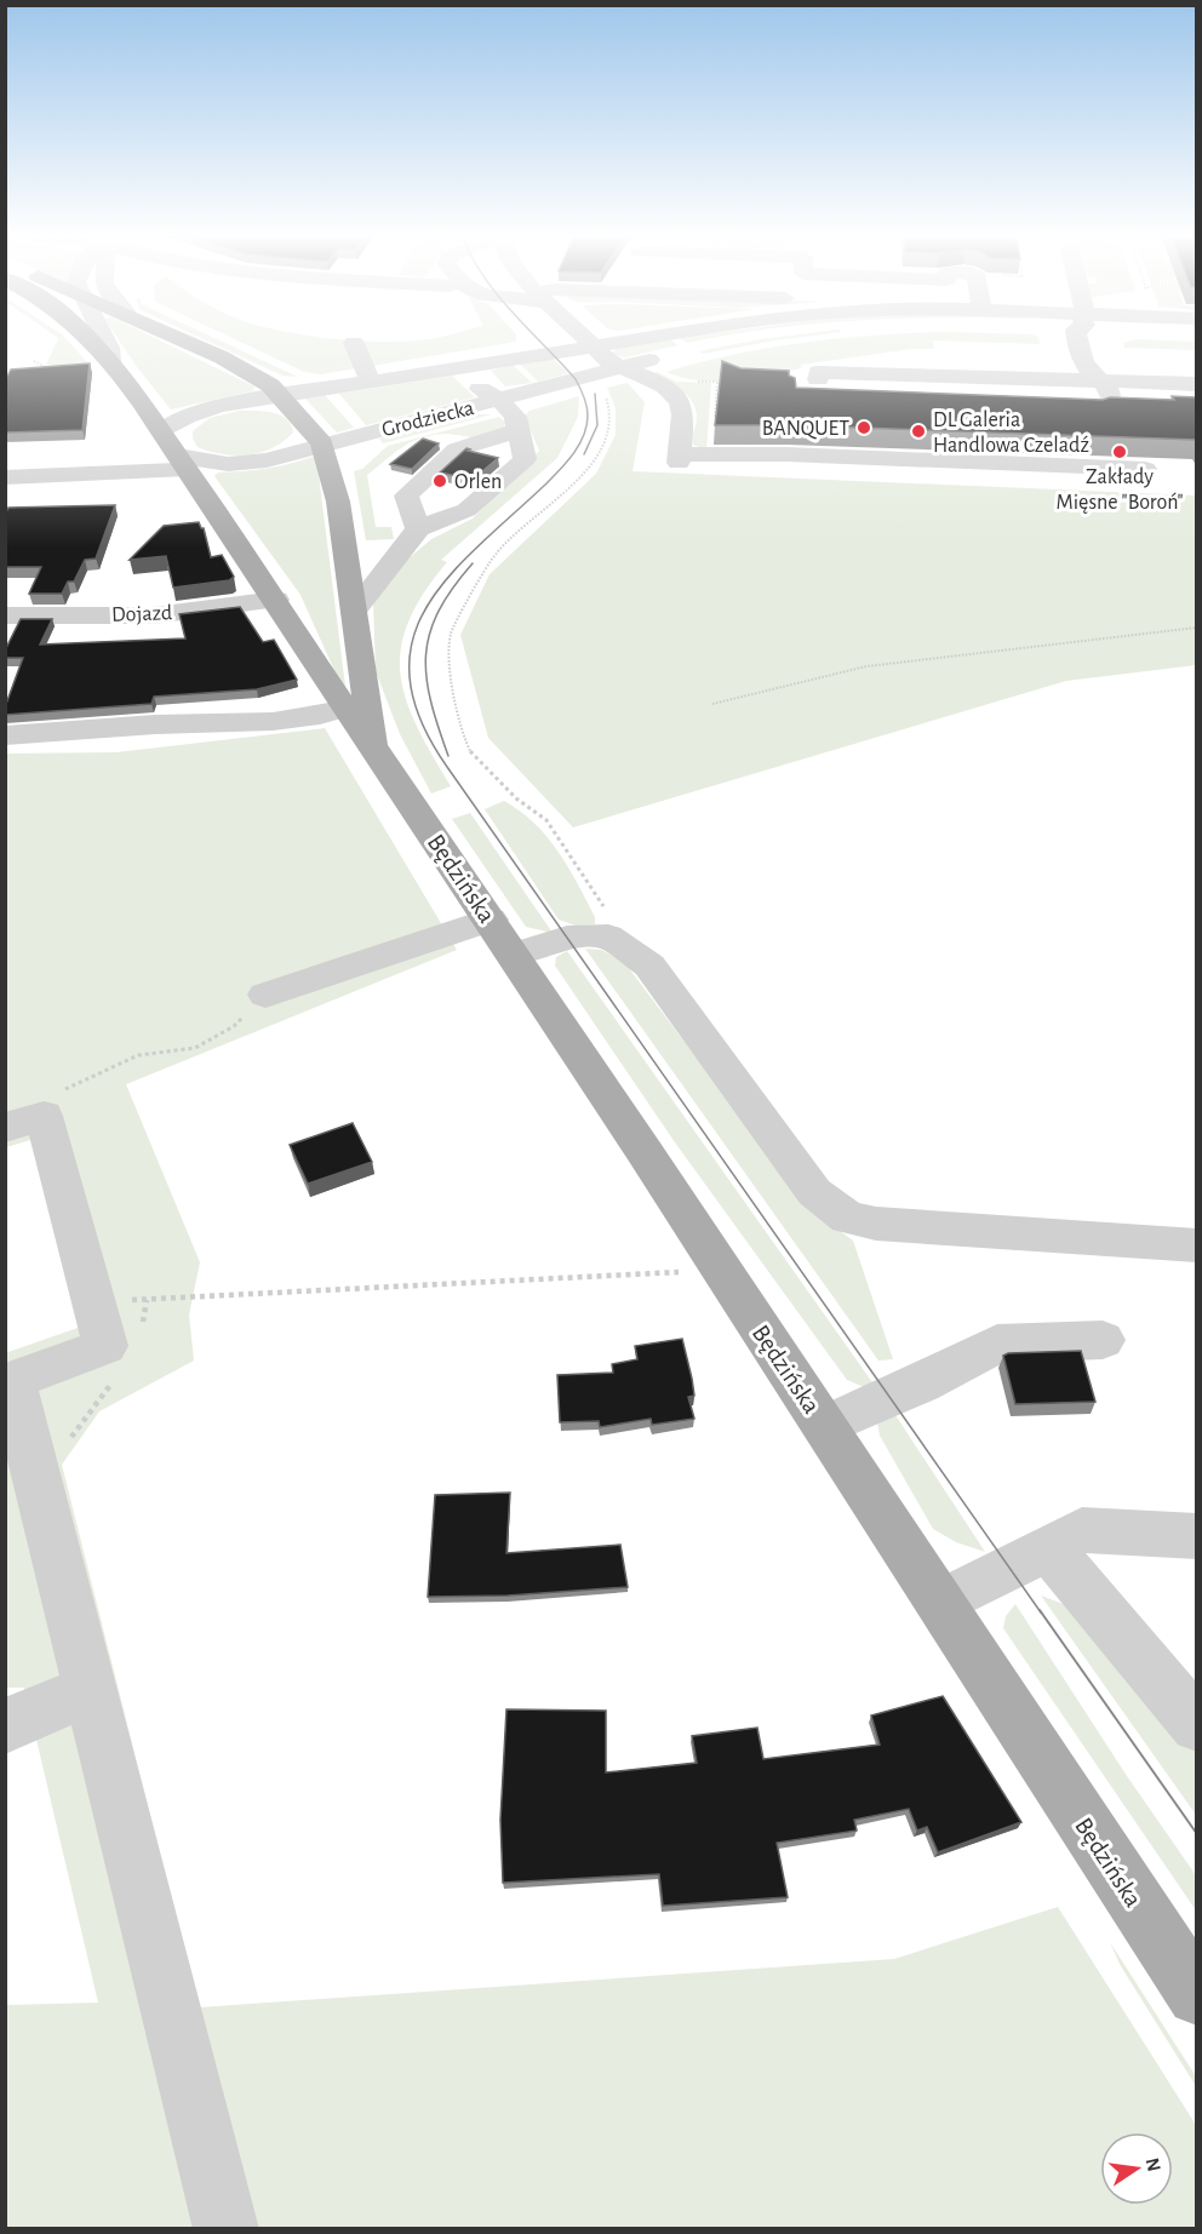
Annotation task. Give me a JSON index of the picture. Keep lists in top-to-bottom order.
{
  "streets": {
    "main road": ["Będzińska"],
    "street": ["Grodziecka", "Dojazd"]
  },
  "crossings": [
    ["Grodziecka", "Będzińska"],
    ["Dojazd", "Będzińska"]
  ],
  "places": [
    "BANQUET",
    "DL Galeria Handlowa Czeladź",
    "Zakłady Mięsne \"Boroń\"",
    "Orlen"
  ],
  "north": "right"
}
